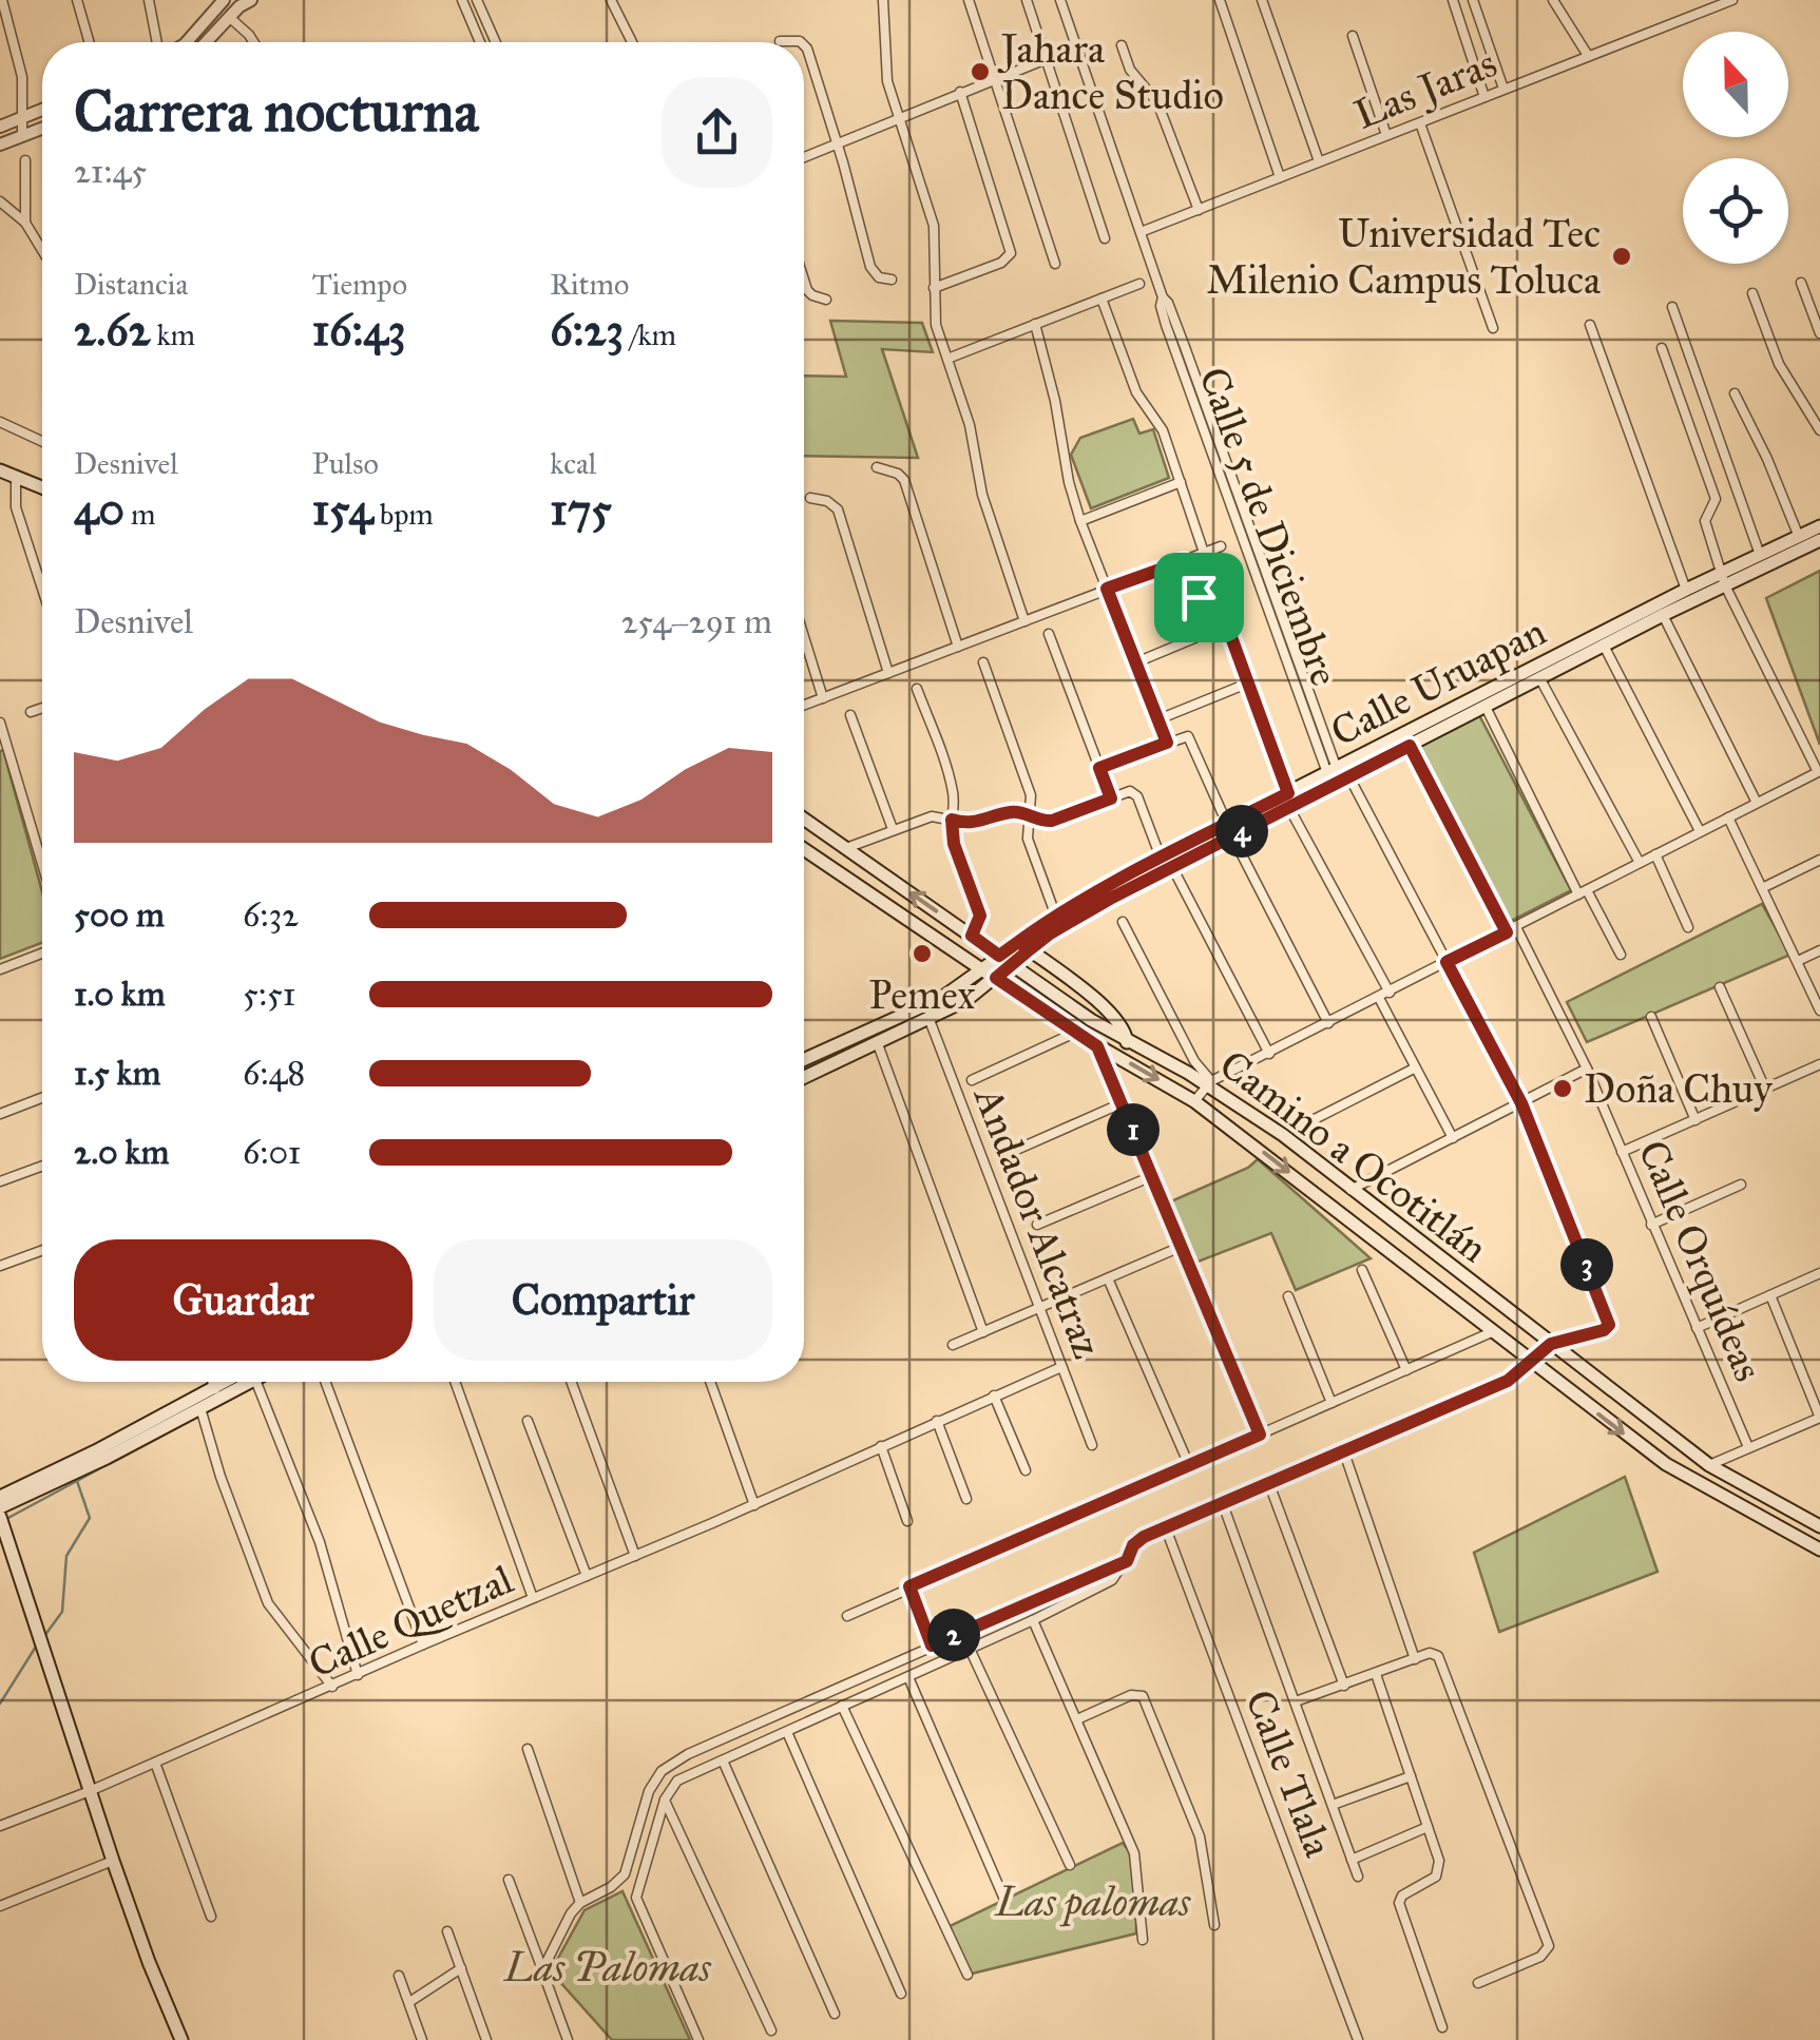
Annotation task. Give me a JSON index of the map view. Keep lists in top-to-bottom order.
{
  "streets": {
    "main road": ["Calle Uruapan", "Camino a Ocotitlán"],
    "street": [
      "Las Jaras",
      "Calle 5 de Diciembre",
      "Andador Alcatraz",
      "Calle Orquídeas",
      "Calle Quetzal",
      "Calle Tlala"
    ]
  },
  "crossings": [
    ["Las Jaras", "Calle 5 de Diciembre"],
    ["Calle 5 de Diciembre", "Calle Uruapan"],
    ["Calle Uruapan", "Camino a Ocotitlán"],
    ["Calle Uruapan", "Andador Alcatraz"],
    ["Calle Uruapan", "Calle Orquídeas"],
    ["Andador Alcatraz", "Calle Quetzal"]
  ],
  "parks": ["Las palomas", "Las Palomas"],
  "places": [
    "Jahara Dance Studio",
    "Universidad Tec Milenio Campus Toluca",
    "Pemex",
    "Doña Chuy"
  ],
  "north": "top",
  "page": {
    "heading": ["Carrera nocturna", "21:45"],
    "stats": [
      ["Distancia", "2.62 km"],
      ["Tiempo", "16:43"],
      ["Ritmo", "6:23 /km"],
      ["Desnivel", "40 m"],
      ["Pulso", "154 bpm"],
      ["kcal", "175"]
    ],
    "chart": ["Desnivel", "254–291 m"],
    "pins": [
      "4",
      "1",
      "3",
      "2"
    ],
    "list": [
      {
        "name": "500 m",
        "note": "6:32"
      },
      {
        "name": "1.0 km",
        "note": "5:51"
      },
      {
        "name": "1.5 km",
        "note": "6:48"
      },
      {
        "name": "2.0 km",
        "note": "6:01"
      }
    ],
    "buttons": ["Guardar", "Compartir"]
  }
}
